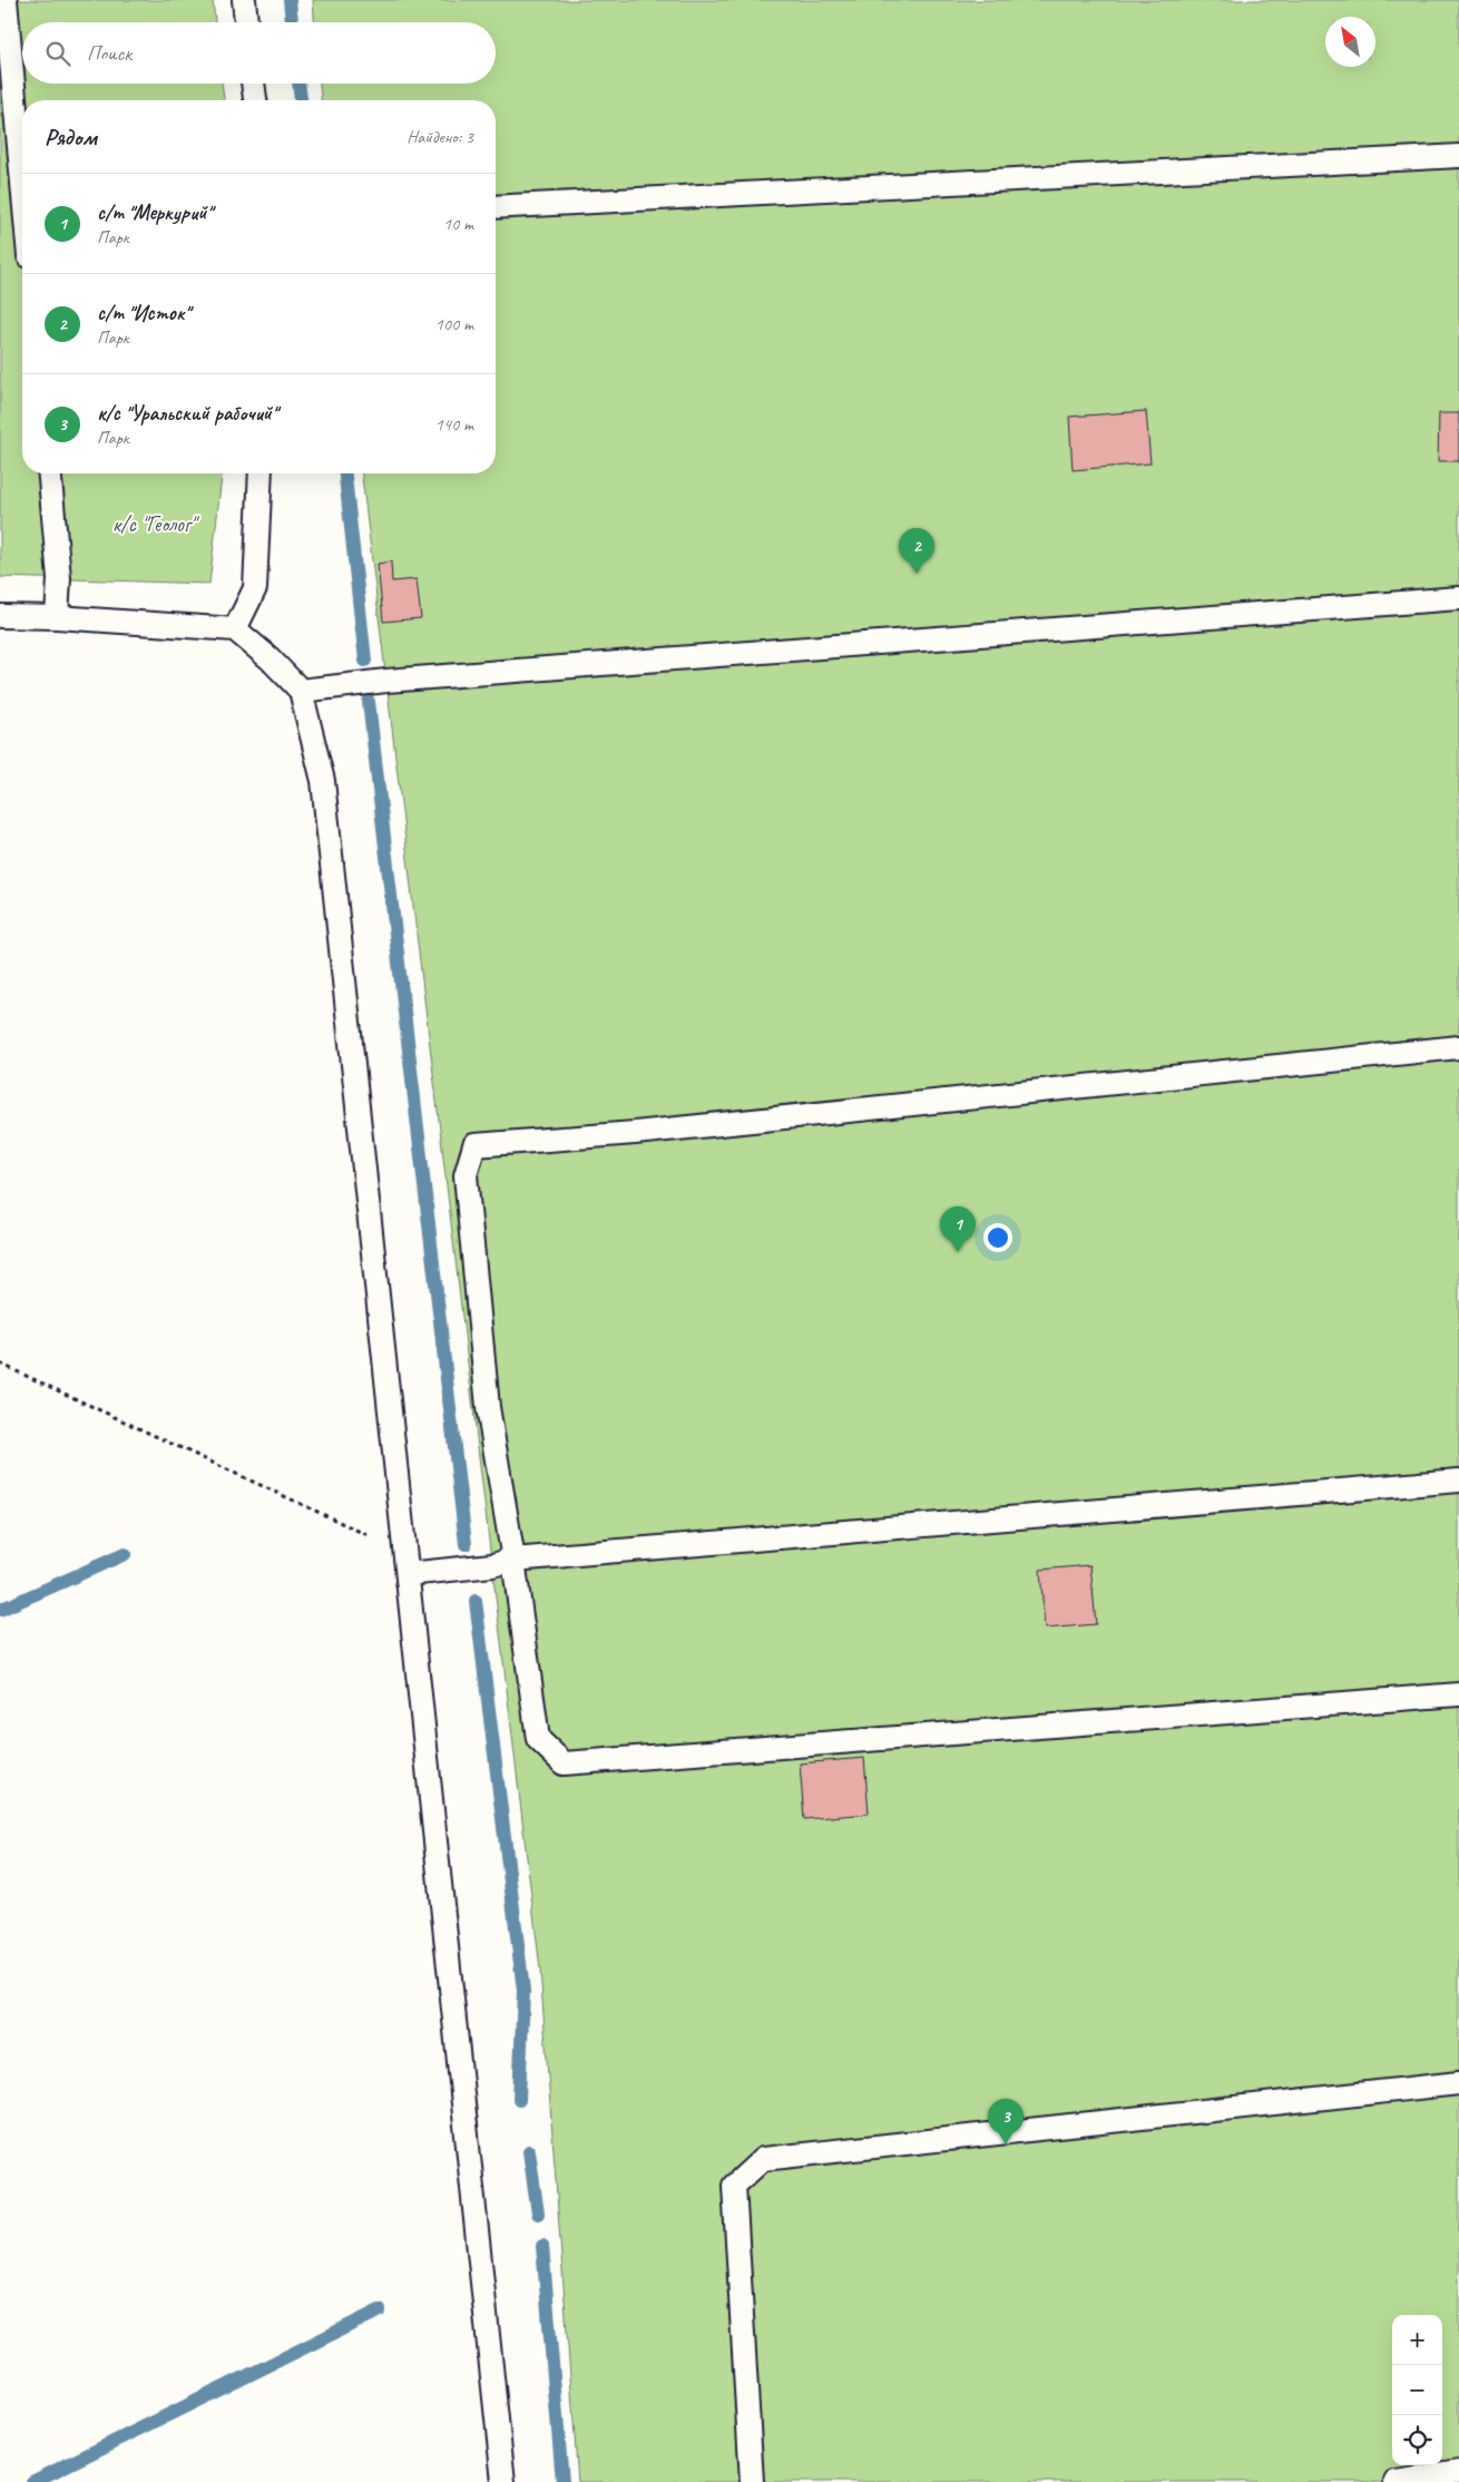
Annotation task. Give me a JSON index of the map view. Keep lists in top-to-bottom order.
{
  "parks": ["к/с \"Геолог\""],
  "north": "top left",
  "page": {
    "search": "Поиск",
    "heading": ["Рядом", "Найдено: 3"],
    "list": [
      {
        "mark": "1",
        "name": "с/т \"Меркурий\"",
        "note": "Парк",
        "value": "10 m"
      },
      {
        "mark": "2",
        "name": "с/т \"Исток\"",
        "note": "Парк",
        "value": "100 m"
      },
      {
        "mark": "3",
        "name": "к/с \"Уральский рабочий\"",
        "note": "Парк",
        "value": "140 m"
      }
    ],
    "pins": ["2", "1", "3"],
    "map_buttons": ["+", "−"]
  }
}
